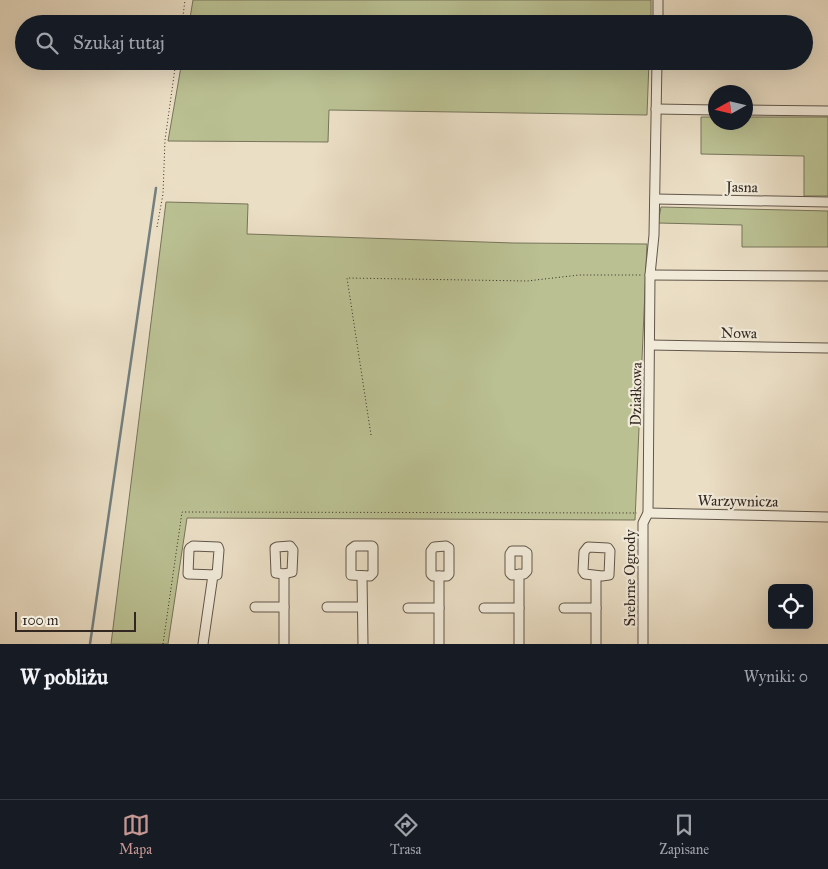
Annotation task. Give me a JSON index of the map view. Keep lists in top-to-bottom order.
{
  "streets": {
    "street": [
      "Jasna",
      "Nowa",
      "Działkowa",
      "Warzywnicza",
      "Srebrne Ogrody"
    ]
  },
  "crossings": [
    ["Jasna", "Działkowa"],
    ["Nowa", "Działkowa"],
    ["Działkowa", "Warzywnicza"],
    ["Działkowa", "Srebrne Ogrody"],
    ["Warzywnicza", "Srebrne Ogrody"]
  ],
  "scale_bar": "100 m",
  "north": "left",
  "page": {
    "search": "Szukaj tutaj",
    "scale": "100 m",
    "heading": ["W pobliżu", "Wyniki: 0"],
    "nav": ["Mapa", "Trasa", "Zapisane"]
  }
}
